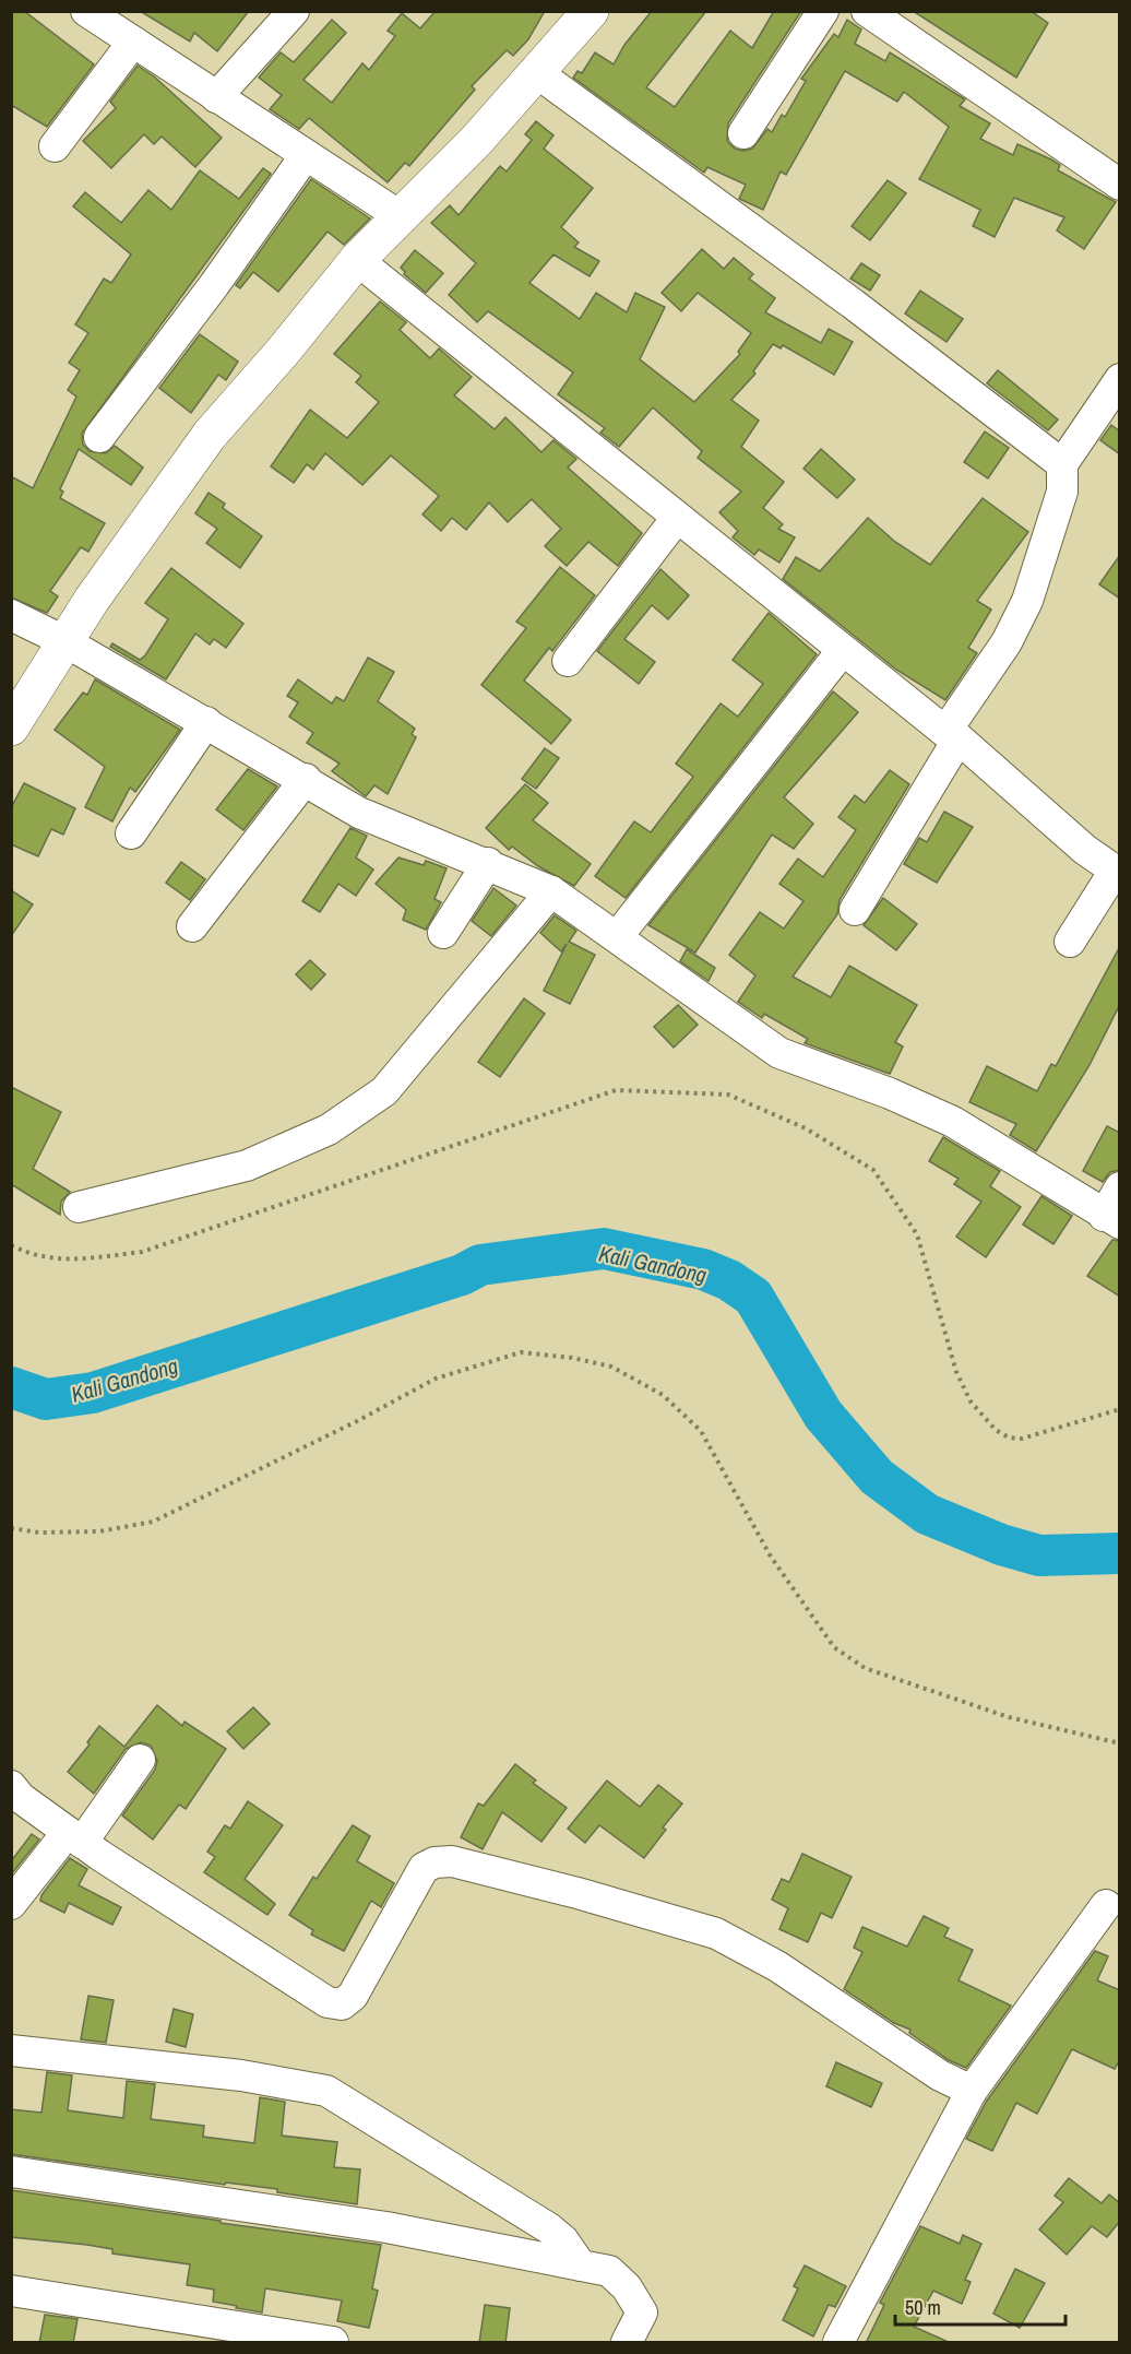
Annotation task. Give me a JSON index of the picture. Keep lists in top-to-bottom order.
{
  "water": ["Kali Gandong"],
  "scale_bar": "50 m"
}
